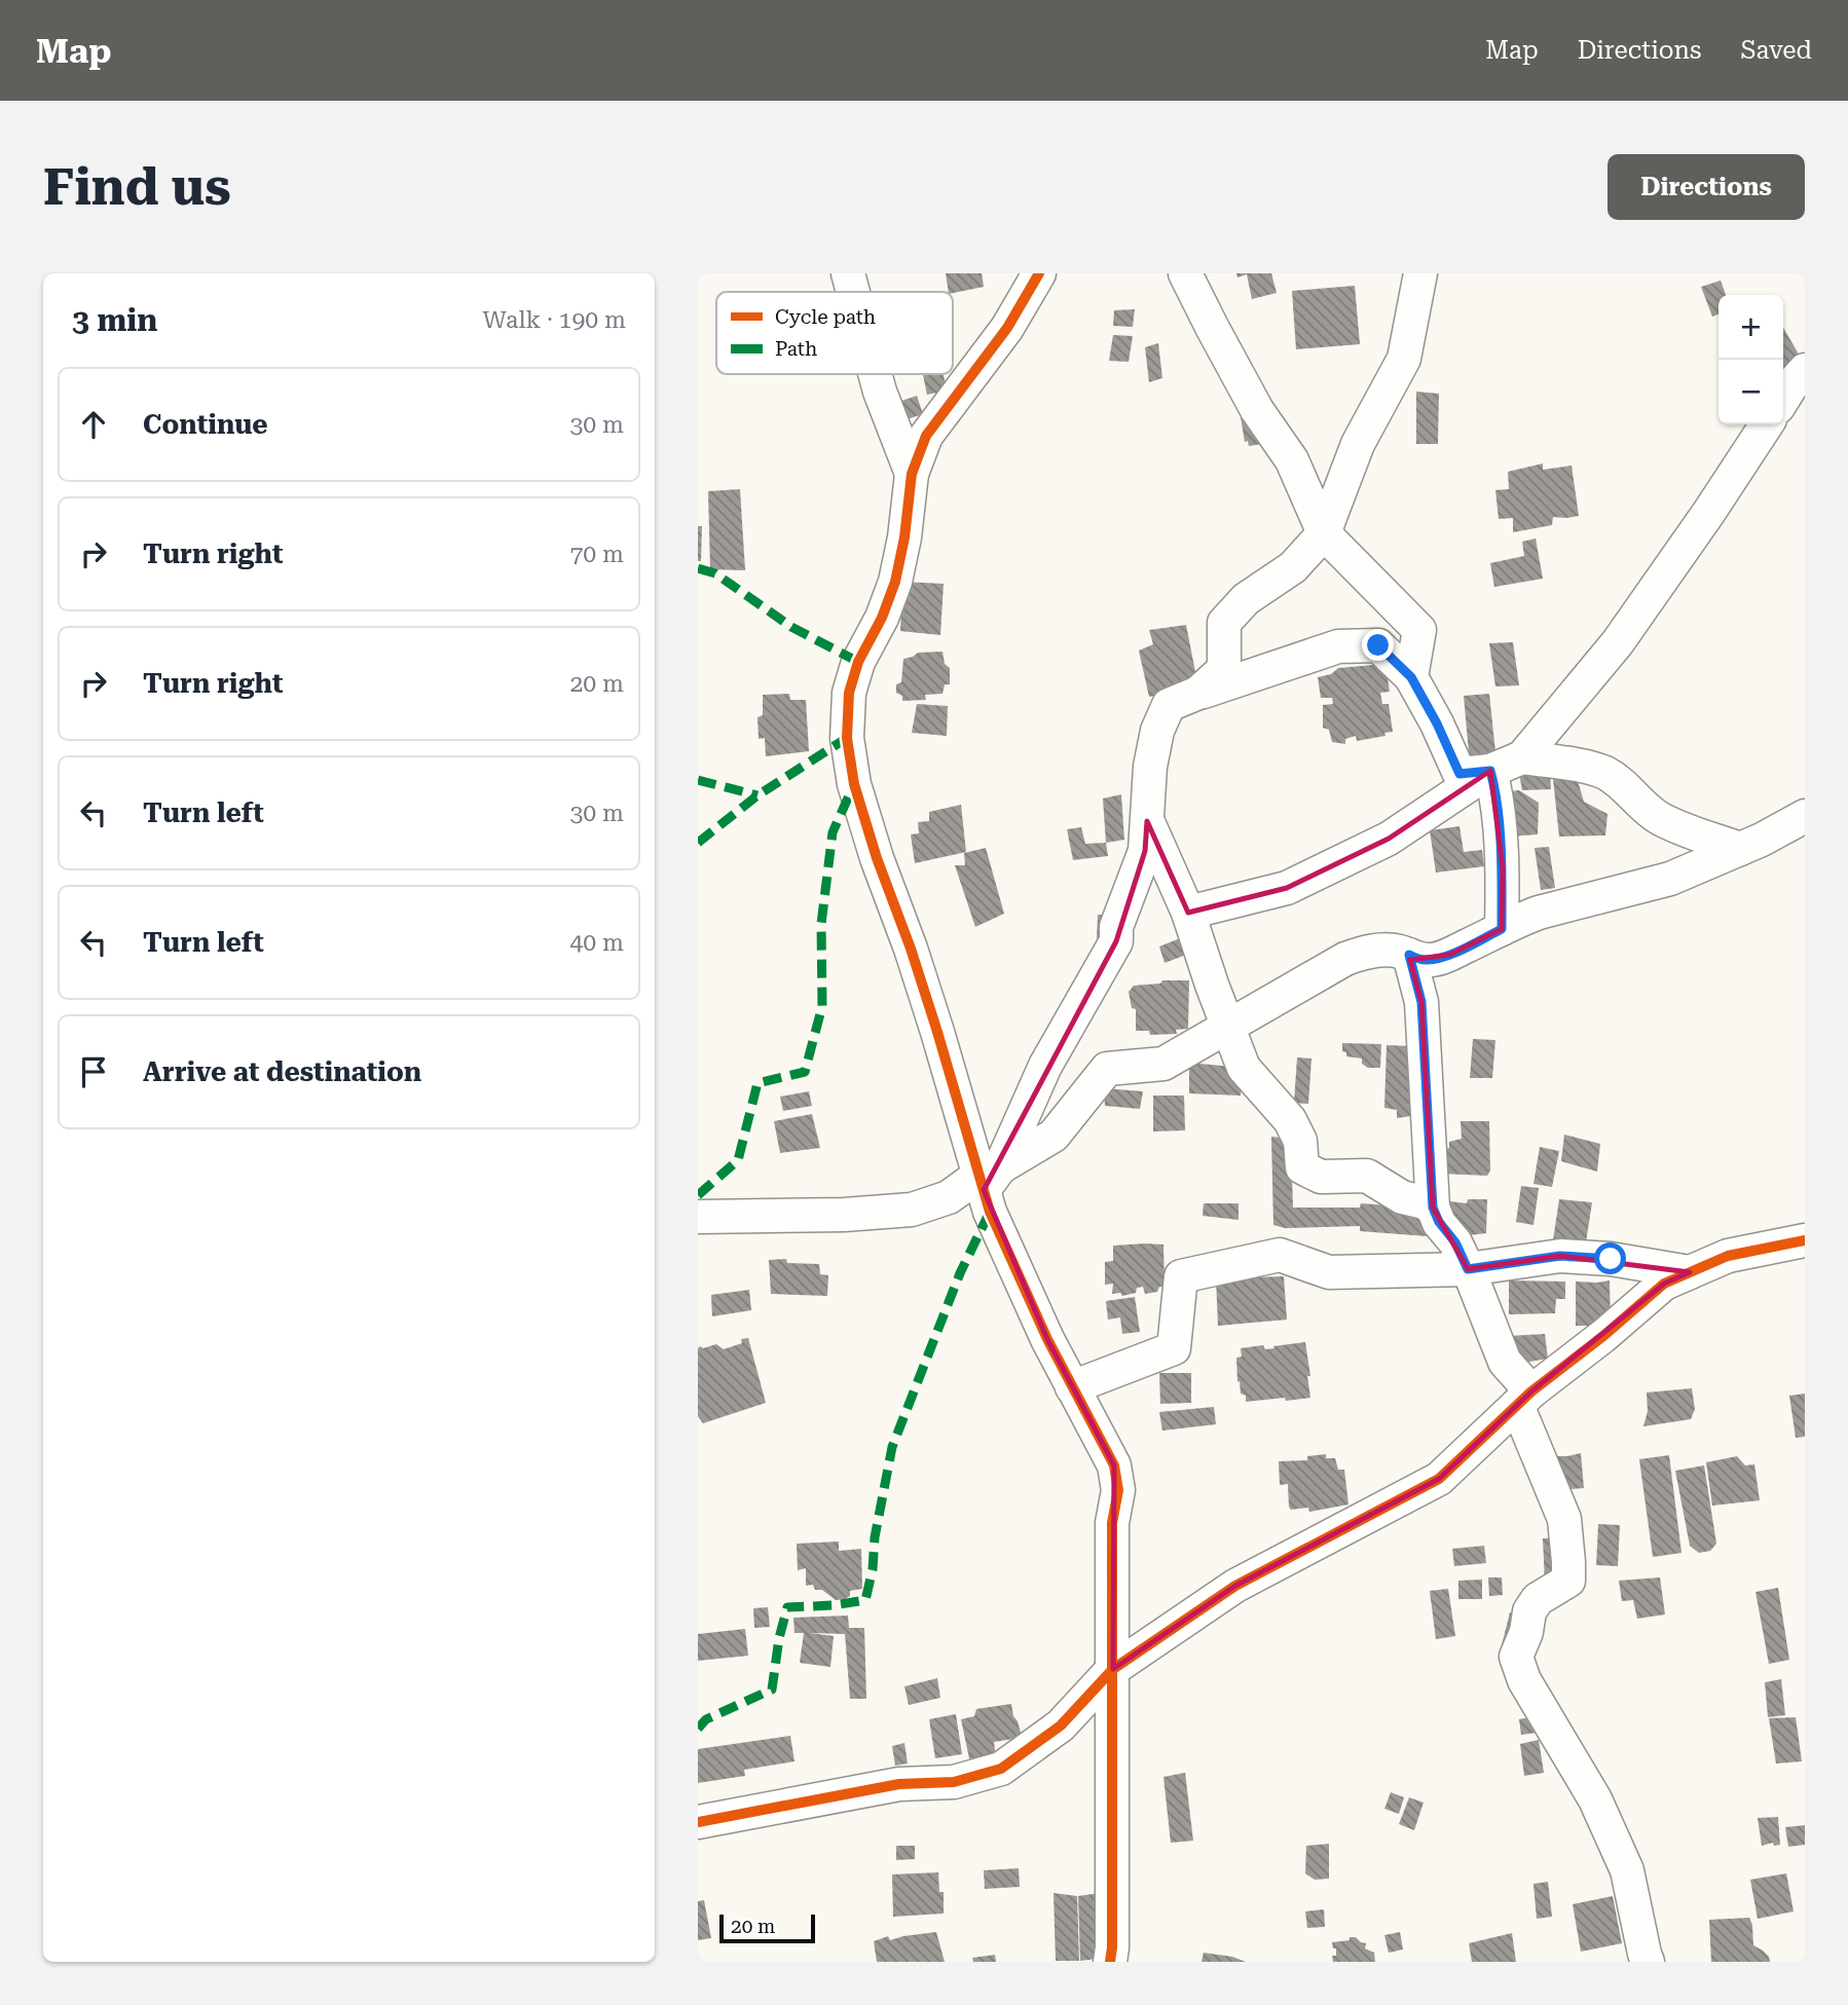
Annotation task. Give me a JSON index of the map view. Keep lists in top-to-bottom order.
{
  "legend": ["Cycle path", "Path"],
  "scale_bar": "20 m",
  "page": {
    "header": "Map",
    "nav": ["Map", "Directions", "Saved"],
    "buttons": "Directions",
    "title": "Find us",
    "heading": ["3 min", "Walk · 190 m"],
    "map_buttons": ["+", "−"],
    "list": [
      ["Continue", "30 m"],
      ["Turn right", "70 m"],
      ["Turn right", "20 m"],
      ["Turn left", "30 m"],
      ["Turn left", "40 m"],
      "Arrive at destination"
    ],
    "scale": "20 m"
  }
}
